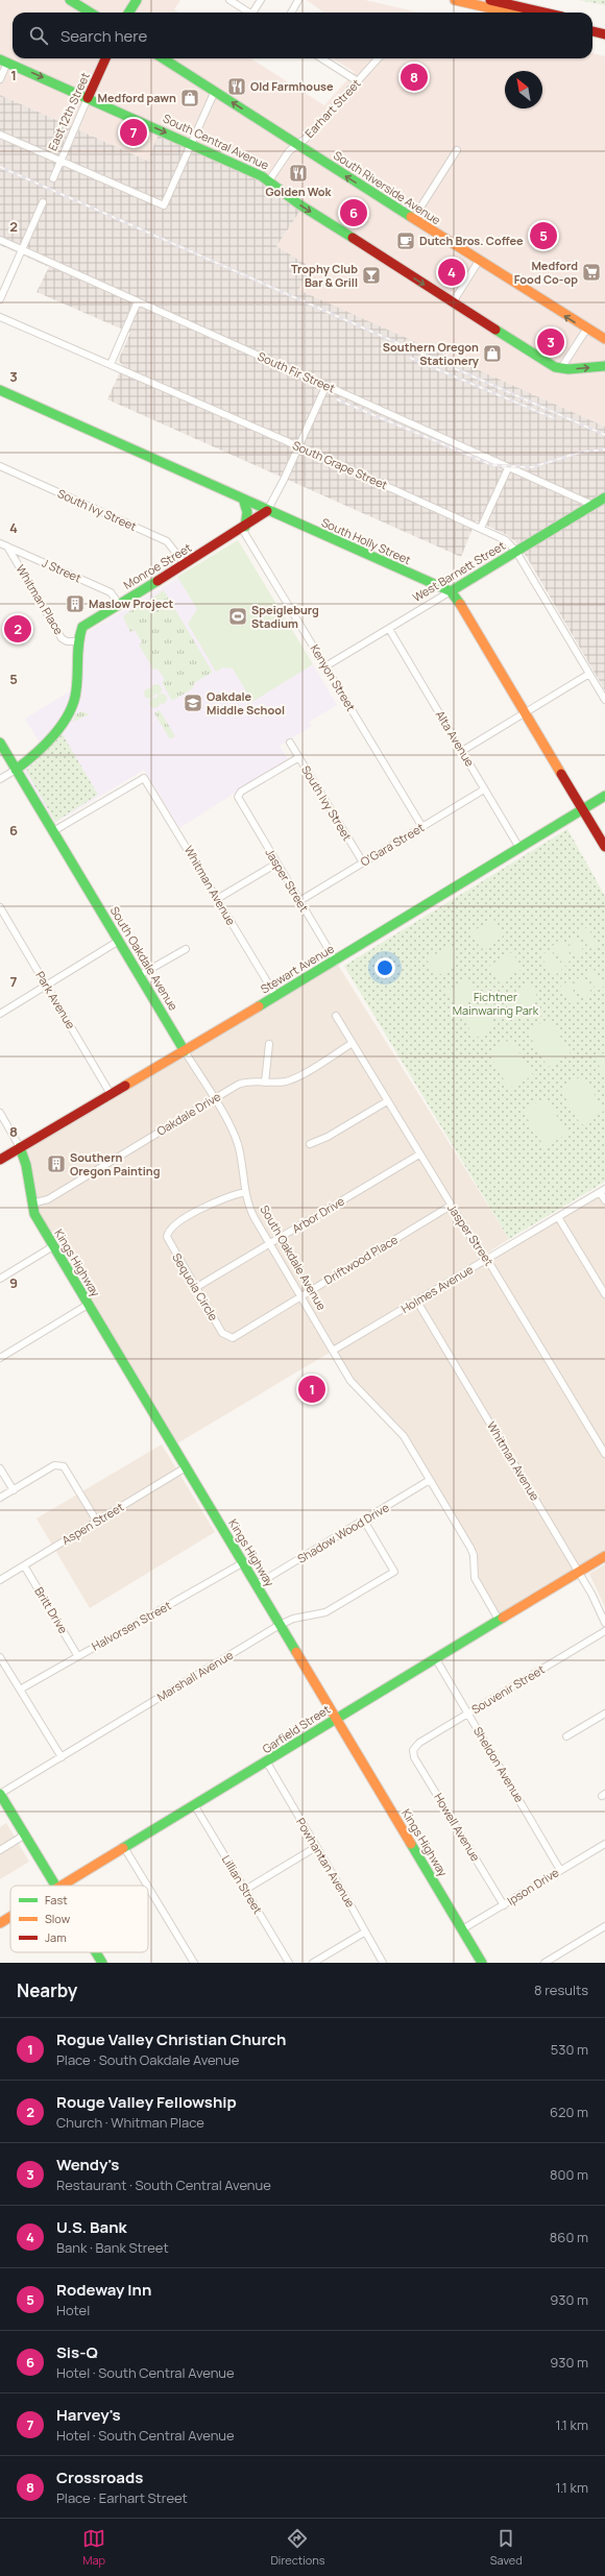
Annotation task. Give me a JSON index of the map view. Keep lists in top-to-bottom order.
{
  "streets": {
    "main road": [
      "East 12th Street",
      "South Central Avenue",
      "South Riverside Avenue",
      "South Holly Street",
      "Monroe Street",
      "West Barnett Street",
      "South Oakdale Avenue",
      "Stewart Avenue",
      "Kings Highway",
      "Garfield Street"
    ],
    "street": [
      "Earhart Street",
      "South Fir Street",
      "South Grape Street",
      "South Ivy Street",
      "J Street",
      "Whitman Place",
      "Kenyon Street",
      "Alta Avenue",
      "O'Gara Street",
      "Jasper Street",
      "Whitman Avenue",
      "Park Avenue",
      "Oakdale Drive",
      "Arbor Drive",
      "Driftwood Place",
      "Sequoia Circle",
      "Holmes Avenue",
      "Aspen Street",
      "Shadow Wood Drive",
      "Britt Drive",
      "Halvorsen Street",
      "Marshall Avenue",
      "Souvenir Street",
      "Sheldon Avenue",
      "Howell Avenue",
      "Powhantan Avenue",
      "Lillian Street",
      "Ipson Drive"
    ]
  },
  "crossings": [
    ["Earhart Street", "South Central Avenue"],
    ["Earhart Street", "South Riverside Avenue"],
    ["East 12th Street", "South Central Avenue"],
    ["South Fir Street", "Monroe Street"],
    ["South Fir Street", "West Barnett Street"],
    ["South Grape Street", "Monroe Street"],
    ["South Grape Street", "West Barnett Street"],
    ["South Ivy Street", "Monroe Street"],
    ["South Ivy Street", "O'Gara Street"],
    ["South Ivy Street", "Jasper Street"],
    ["South Holly Street", "Monroe Street"],
    ["South Holly Street", "West Barnett Street"],
    ["Monroe Street", "J Street"],
    ["Monroe Street", "Whitman Place"],
    ["Monroe Street", "Kenyon Street"],
    ["Monroe Street", "South Oakdale Avenue"],
    ["J Street", "Whitman Place"],
    ["West Barnett Street", "Kenyon Street"],
    ["West Barnett Street", "Alta Avenue"],
    ["Kenyon Street", "O'Gara Street"],
    ["Alta Avenue", "O'Gara Street"],
    ["Alta Avenue", "Stewart Avenue"],
    ["O'Gara Street", "Jasper Street"],
    ["Jasper Street", "Stewart Avenue"],
    ["Jasper Street", "Oakdale Drive"],
    ["Jasper Street", "Arbor Drive"],
    ["Jasper Street", "Driftwood Place"],
    ["Jasper Street", "Holmes Avenue"],
    ["Whitman Avenue", "South Oakdale Avenue"],
    ["Whitman Avenue", "Stewart Avenue"],
    ["Whitman Avenue", "Holmes Avenue"],
    ["Whitman Avenue", "Garfield Street"],
    ["South Oakdale Avenue", "Stewart Avenue"],
    ["South Oakdale Avenue", "Oakdale Drive"],
    ["South Oakdale Avenue", "Arbor Drive"],
    ["South Oakdale Avenue", "Driftwood Place"],
    ["South Oakdale Avenue", "Sequoia Circle"],
    ["South Oakdale Avenue", "Holmes Avenue"],
    ["South Oakdale Avenue", "Shadow Wood Drive"],
    ["South Oakdale Avenue", "Garfield Street"],
    ["Stewart Avenue", "Park Avenue"],
    ["Stewart Avenue", "Kings Highway"],
    ["Oakdale Drive", "Kings Highway"],
    ["Arbor Drive", "Sequoia Circle"],
    ["Driftwood Place", "Sequoia Circle"],
    ["Kings Highway", "Aspen Street"],
    ["Kings Highway", "Shadow Wood Drive"],
    ["Kings Highway", "Halvorsen Street"],
    ["Kings Highway", "Marshall Avenue"],
    ["Kings Highway", "Garfield Street"],
    ["Kings Highway", "Ipson Drive"],
    ["Aspen Street", "Britt Drive"],
    ["Shadow Wood Drive", "Marshall Avenue"],
    ["Britt Drive", "Halvorsen Street"],
    ["Souvenir Street", "Sheldon Avenue"],
    ["Souvenir Street", "Howell Avenue"],
    ["Garfield Street", "Sheldon Avenue"],
    ["Garfield Street", "Powhantan Avenue"],
    ["Garfield Street", "Lillian Street"],
    ["Sheldon Avenue", "Ipson Drive"],
    ["Howell Avenue", "Ipson Drive"]
  ],
  "one_way": ["South Central Avenue", "South Riverside Avenue"],
  "parks": ["Fichtner Mainwaring Park"],
  "places": {
    "restaurant": ["Old Farmhouse", "Golden Wok"],
    "shop": ["Medford pawn", "Southern Oregon Stationery"],
    "cafe": ["Dutch Bros. Coffee"],
    "supermarket": ["Medford Food Co-op"],
    "bar": ["Trophy Club Bar & Grill"],
    "building": ["Maslow Project", "Southern Oregon Painting"],
    "sports": ["Speigleburg Stadium"],
    "school or university": ["Oakdale Middle School"]
  },
  "legend": ["Fast", "Slow", "Jam"],
  "north": "top left",
  "page": {
    "search": "Search here",
    "pins": [
      "8",
      "7",
      "6",
      "5",
      "4",
      "3",
      "2",
      "1"
    ],
    "heading": ["Nearby", "8 results"],
    "list": [
      {
        "mark": "1",
        "name": "Rogue Valley Christian Church",
        "note": "Place · South Oakdale Avenue",
        "value": "530 m"
      },
      {
        "mark": "2",
        "name": "Rouge Valley Fellowship",
        "note": "Church · Whitman Place",
        "value": "620 m"
      },
      {
        "mark": "3",
        "name": "Wendy's",
        "note": "Restaurant · South Central Avenue",
        "value": "800 m"
      },
      {
        "mark": "4",
        "name": "U.S. Bank",
        "note": "Bank · Bank Street",
        "value": "860 m"
      },
      {
        "mark": "5",
        "name": "Rodeway Inn",
        "note": "Hotel",
        "value": "930 m"
      },
      {
        "mark": "6",
        "name": "Sis-Q",
        "note": "Hotel · South Central Avenue",
        "value": "930 m"
      },
      {
        "mark": "7",
        "name": "Harvey's",
        "note": "Hotel · South Central Avenue",
        "value": "1.1 km"
      },
      {
        "mark": "8",
        "name": "Crossroads",
        "note": "Place · Earhart Street",
        "value": "1.1 km"
      }
    ],
    "nav": ["Map", "Directions", "Saved"]
  },
  "grid": {
    "rows": [
      "1",
      "2",
      "3",
      "4",
      "5",
      "6",
      "7",
      "8",
      "9"
    ]
  }
}
